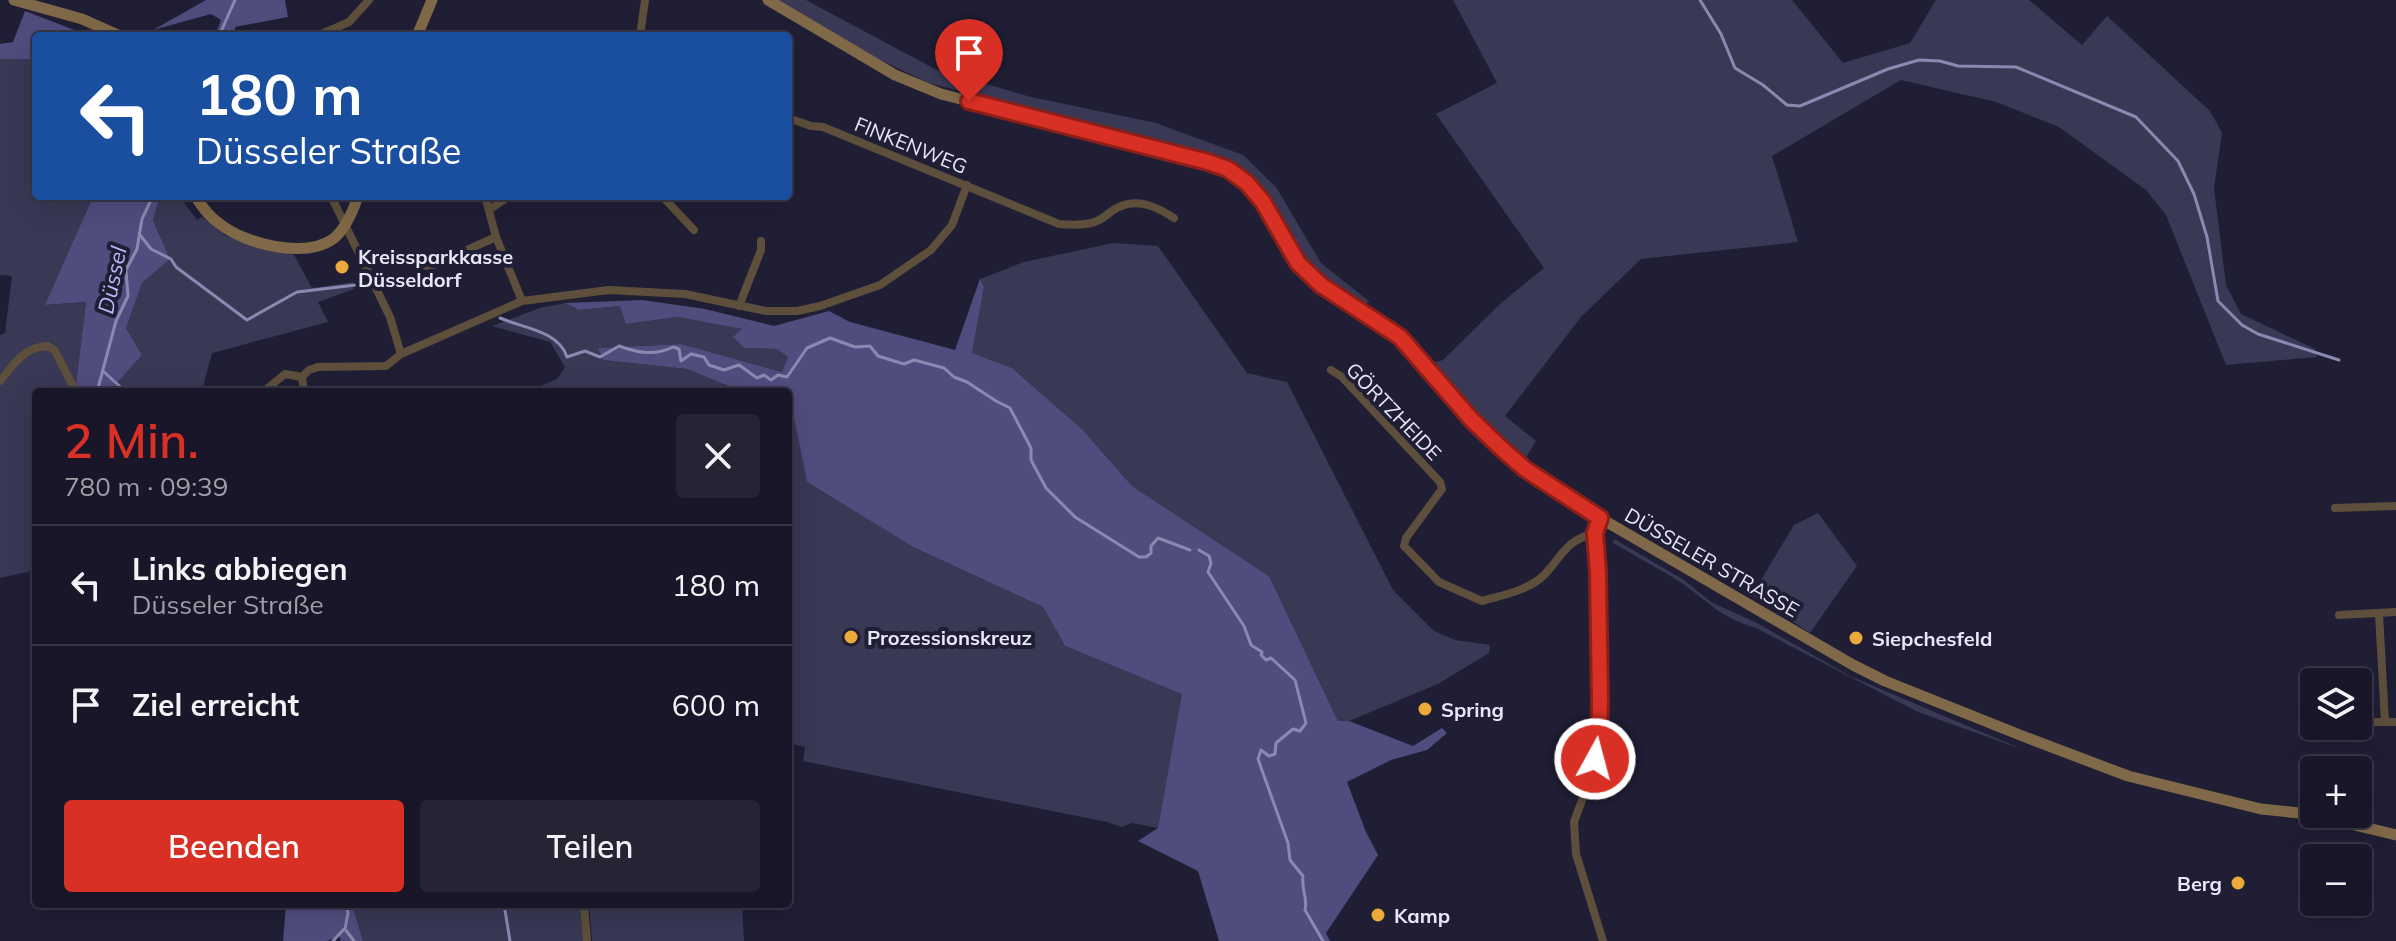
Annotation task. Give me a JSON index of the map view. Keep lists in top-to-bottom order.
{
  "streets": {
    "main road": ["DÜSSELER STRASSE"],
    "street": ["FINKENWEG", "GÖRTZHEIDE"]
  },
  "water": ["Düssel"],
  "places": [
    "Kreissparkkasse Düsseldorf",
    "Prozessionskreuz",
    "Siepchesfeld",
    "Spring",
    "Berg",
    "Kamp"
  ],
  "page": {
    "turn": ["180 m", "Düsseler Straße"],
    "heading": ["2 Min.", "780 m · 09:39"],
    "list": [
      {
        "name": "Links abbiegen",
        "note": "Düsseler Straße",
        "value": "180 m"
      },
      {
        "name": "Ziel erreicht",
        "value": "600 m"
      }
    ],
    "map_buttons": ["+", "−"],
    "buttons": ["Beenden", "Teilen"]
  }
}
